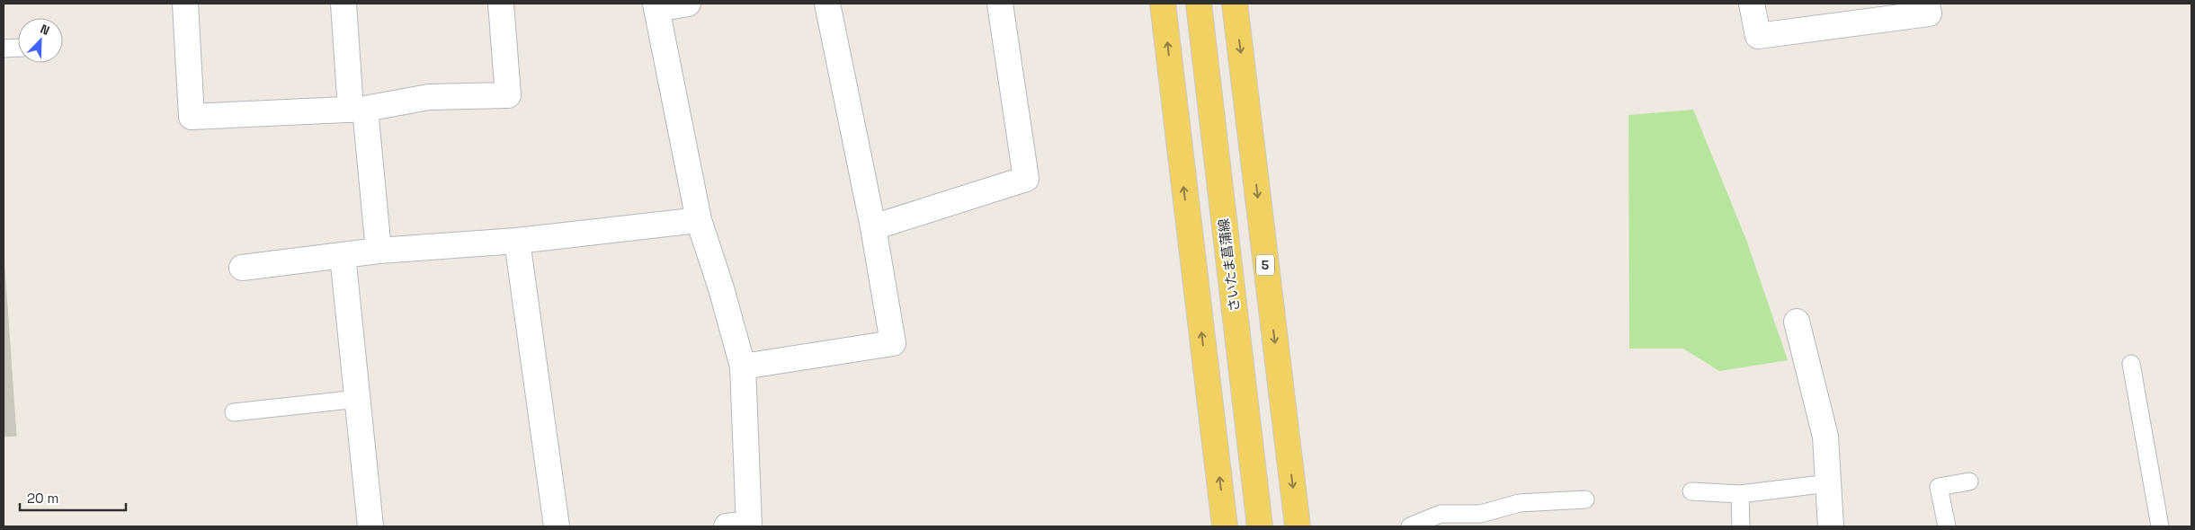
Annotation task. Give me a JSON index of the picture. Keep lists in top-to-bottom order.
{
  "streets": {
    "main road": ["さいたま菖蒲線", "5"]
  },
  "scale_bar": "20 m",
  "north": "top right"
}
